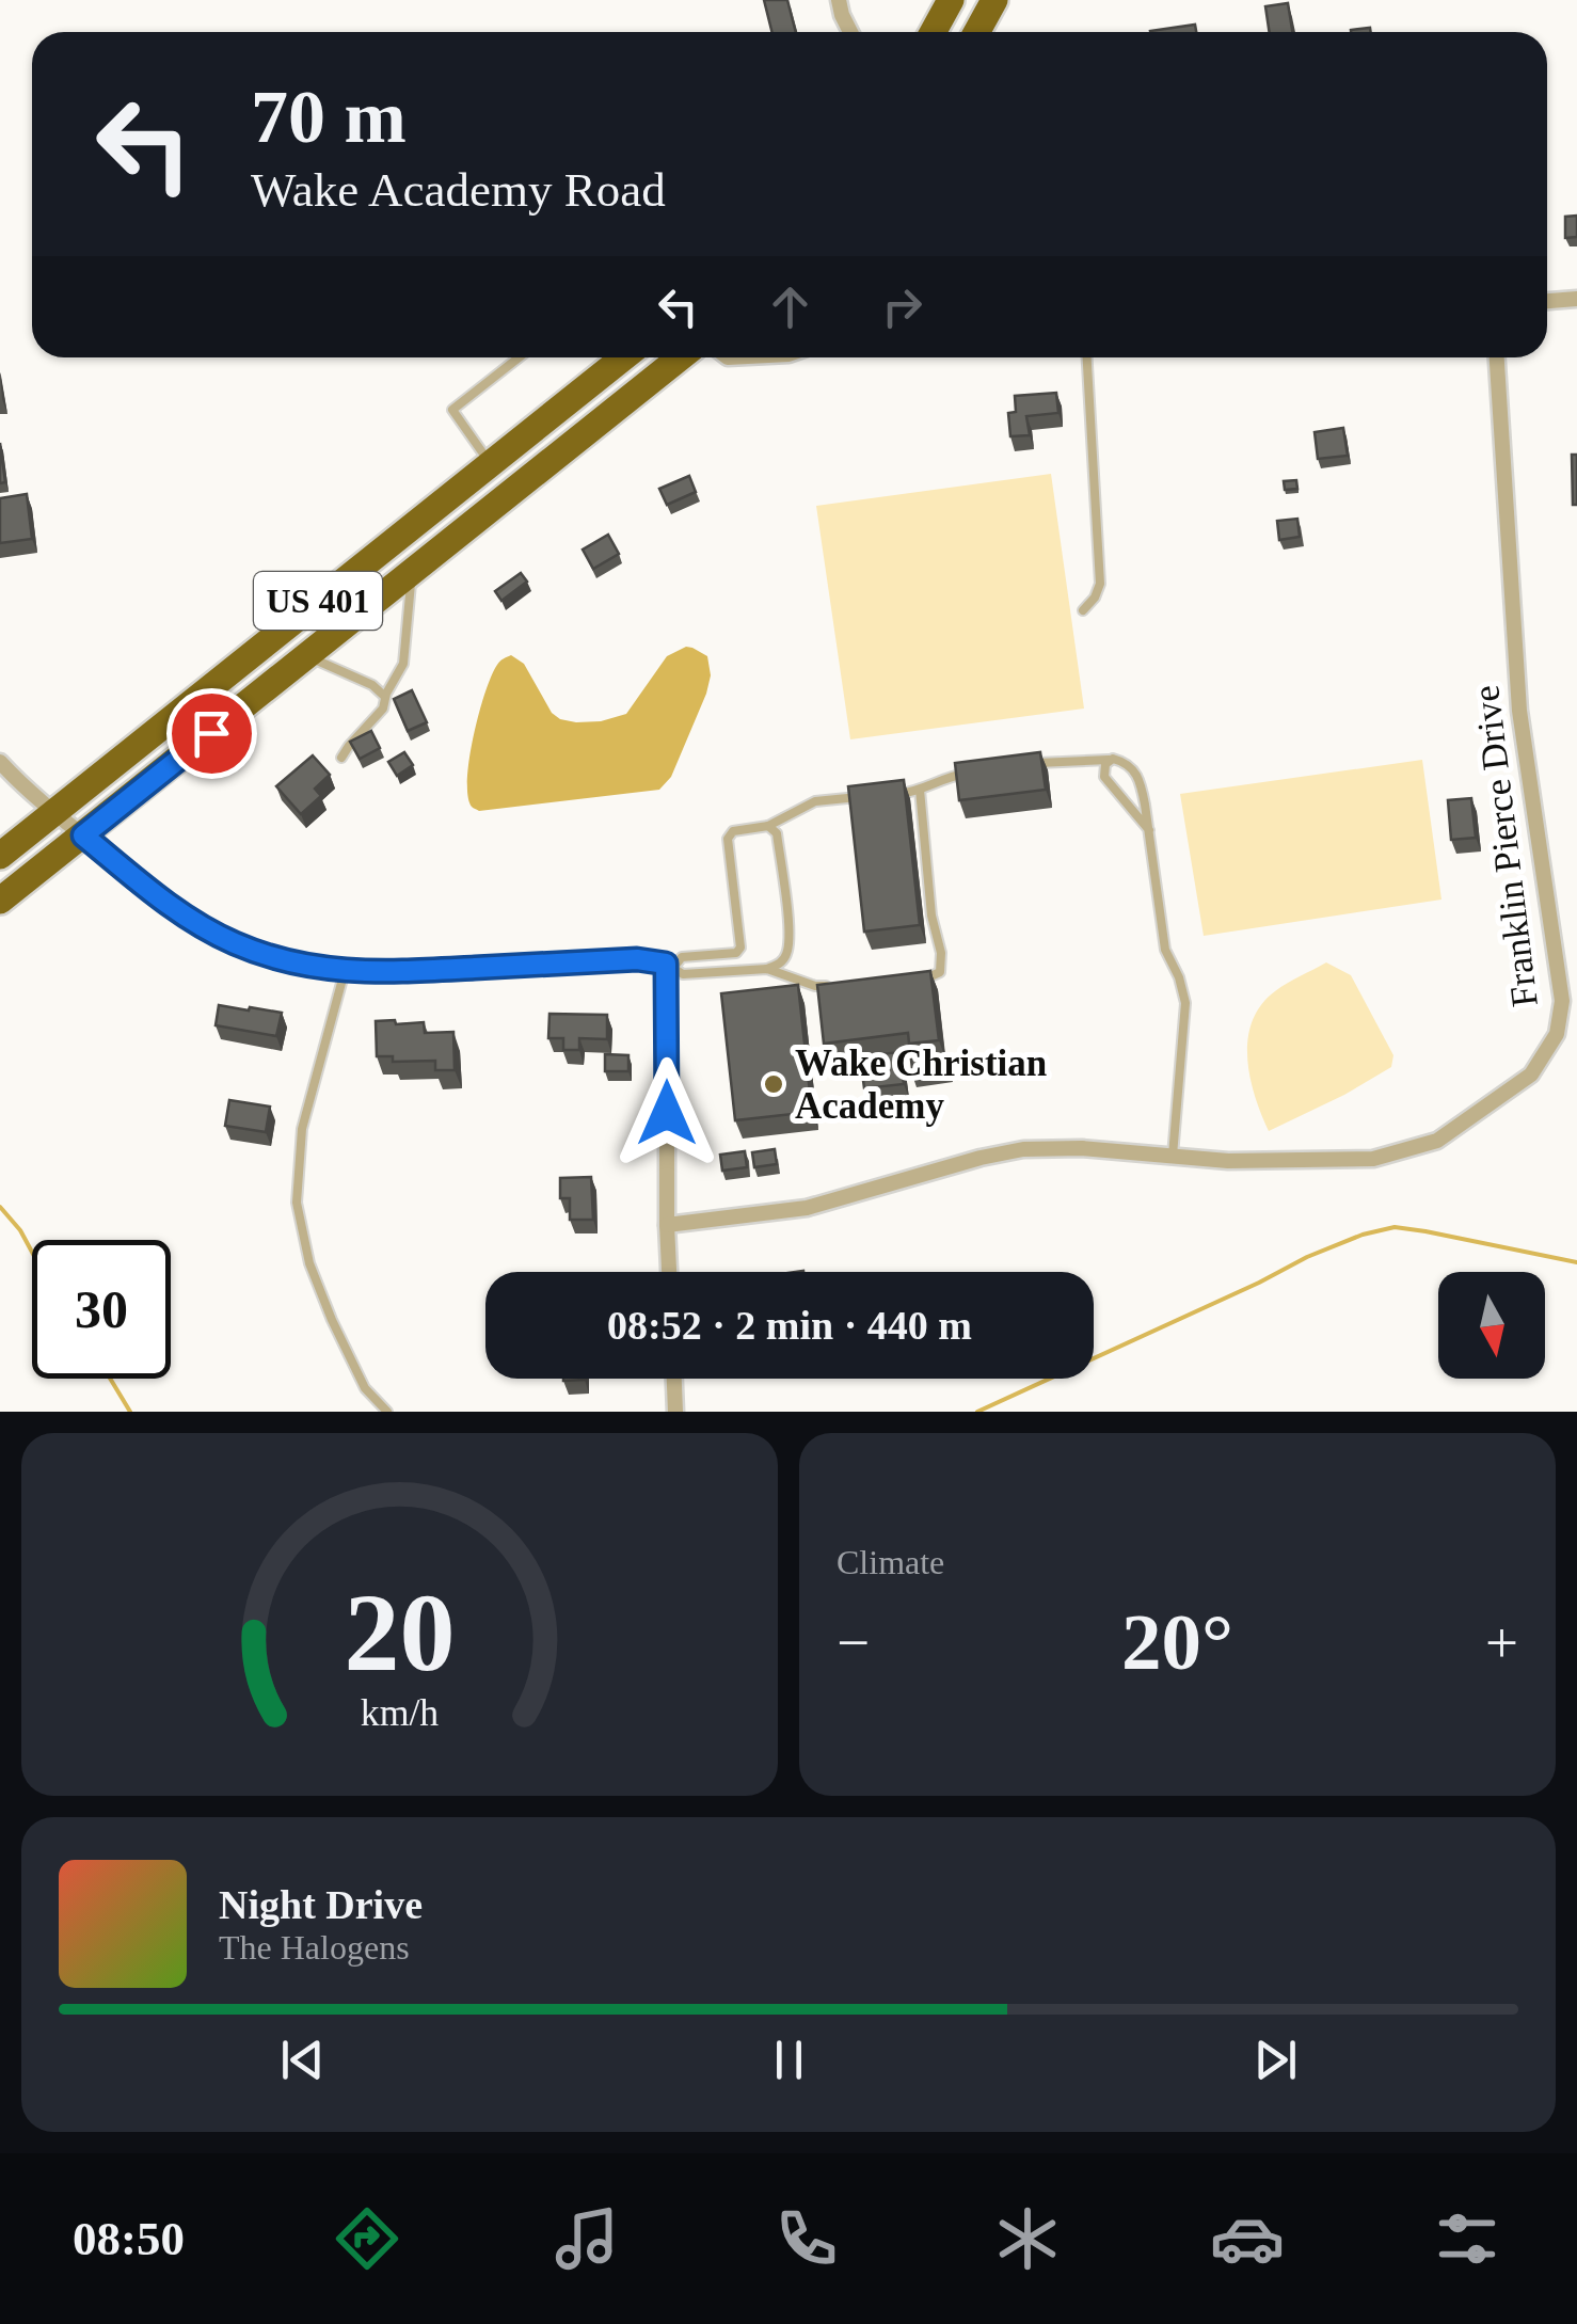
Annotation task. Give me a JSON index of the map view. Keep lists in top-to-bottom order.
{
  "streets": {
    "highway": ["US 401"],
    "street": ["Franklin Pierce Drive"]
  },
  "places": ["Wake Christian Academy"],
  "north": "bottom",
  "page": {
    "turn": ["70 m", "Wake Academy Road"],
    "limit": "30",
    "trip": "08:52 · 2 min · 440 m",
    "tile": "Climate",
    "heat": ["−", "20°", "+"],
    "song": ["Night Drive", "The Halogens"],
    "tabs": "08:50",
    "gauge": ["20", "km/h"]
  }
}
